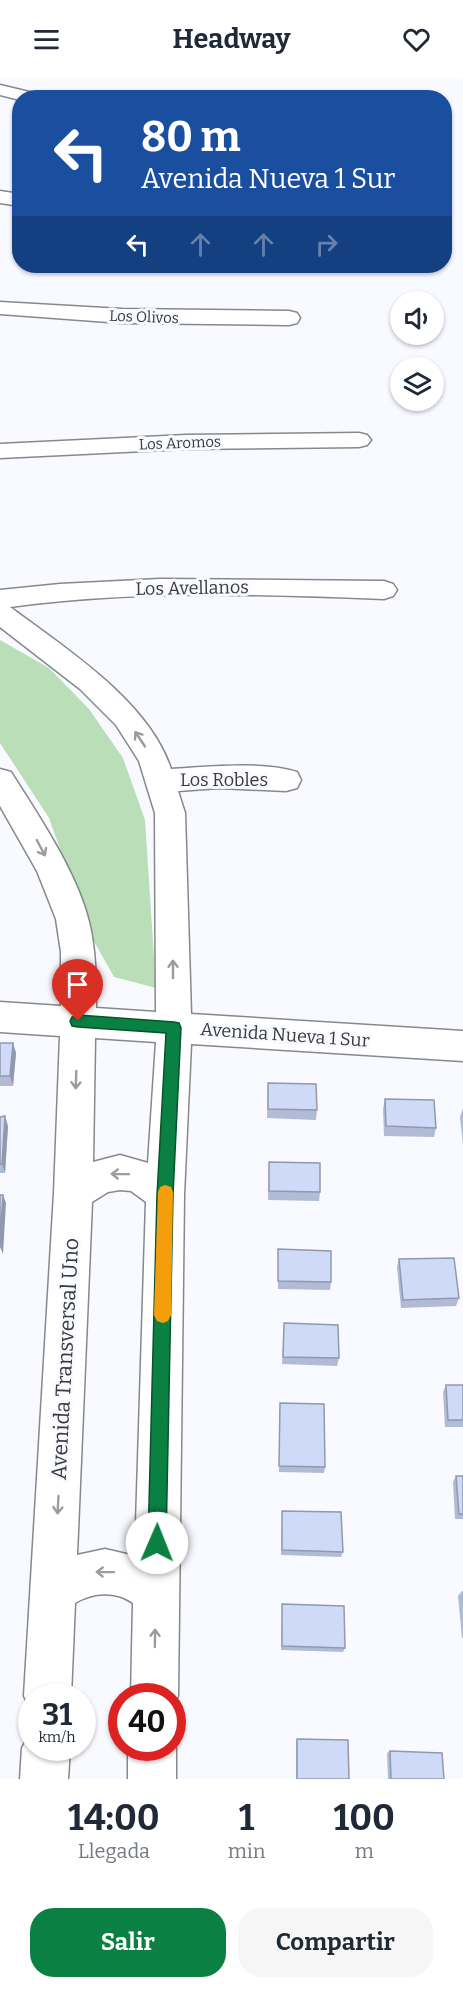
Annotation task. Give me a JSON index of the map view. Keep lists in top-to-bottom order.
{
  "streets": {
    "street": [
      "Los Olivos",
      "Los Aromos",
      "Los Avellanos",
      "Los Robles",
      "Avenida Nueva 1 Sur",
      "Avenida Transversal Uno"
    ]
  },
  "crossings": [
    ["Avenida Nueva 1 Sur", "Avenida Transversal Uno"]
  ],
  "page": {
    "header": "Headway",
    "turn": ["80 m", "Avenida Nueva 1 Sur"],
    "speed": "31 km/h",
    "limit": "40",
    "eta": [
      "14:00",
      "Llegada",
      "1",
      "min",
      "100",
      "m"
    ],
    "buttons": ["Salir", "Compartir"]
  }
}
